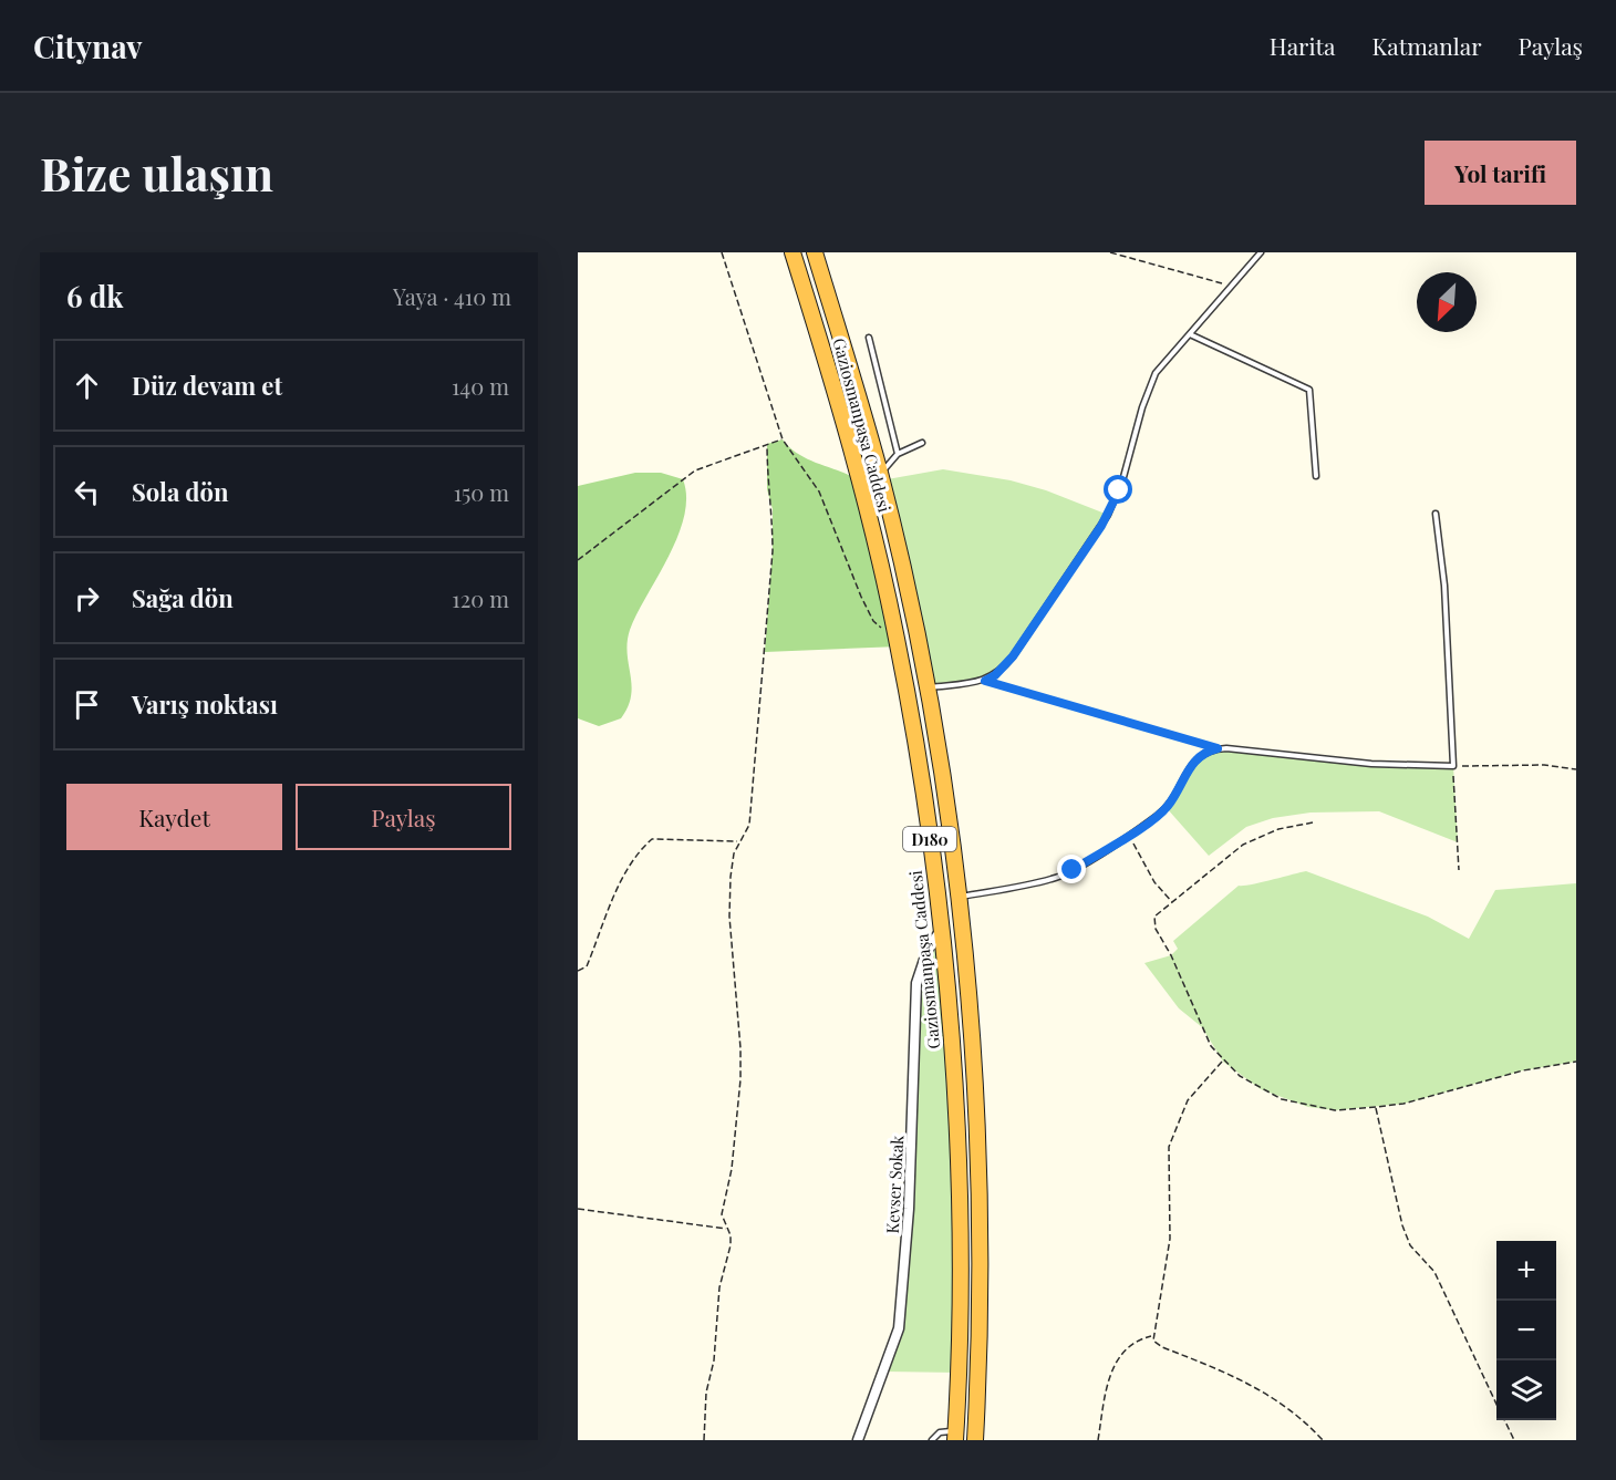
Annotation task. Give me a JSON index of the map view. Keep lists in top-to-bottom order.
{
  "streets": {
    "highway": ["Gaziosmanpaşa Caddesi", "D180"],
    "street": ["Kevser Sokak"]
  },
  "crossings": [
    ["Gaziosmanpaşa Caddesi", "Kevser Sokak"]
  ],
  "north": "bottom left",
  "page": {
    "header": "Citynav",
    "nav": ["Harita", "Katmanlar", "Paylaş"],
    "buttons": [
      "Yol tarifi",
      ["Kaydet", "Paylaş"]
    ],
    "title": "Bize ulaşın",
    "heading": ["6 dk", "Yaya · 410 m"],
    "list": [
      ["Düz devam et", "140 m"],
      ["Sola dön", "150 m"],
      ["Sağa dön", "120 m"],
      "Varış noktası"
    ],
    "map_buttons": ["+", "−"]
  }
}
